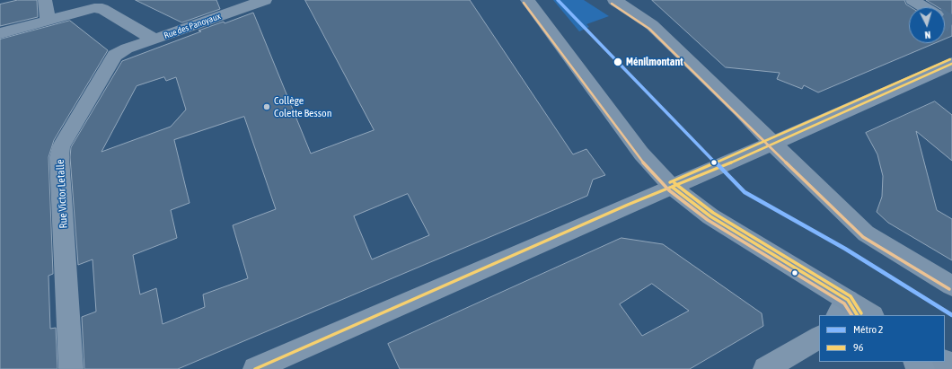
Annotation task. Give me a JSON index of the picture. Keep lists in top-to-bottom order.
{
  "streets": {
    "street": ["Rue des Panoyaux", "Rue Victor Letalle"]
  },
  "crossings": [
    ["Rue des Panoyaux", "Rue Victor Letalle"]
  ],
  "places": ["Ménilmontant", "Collège Colette Besson"],
  "lines": ["metro line 2", "transit line 96"],
  "legend": ["Métro 2", "96"],
  "north": "bottom"
}
